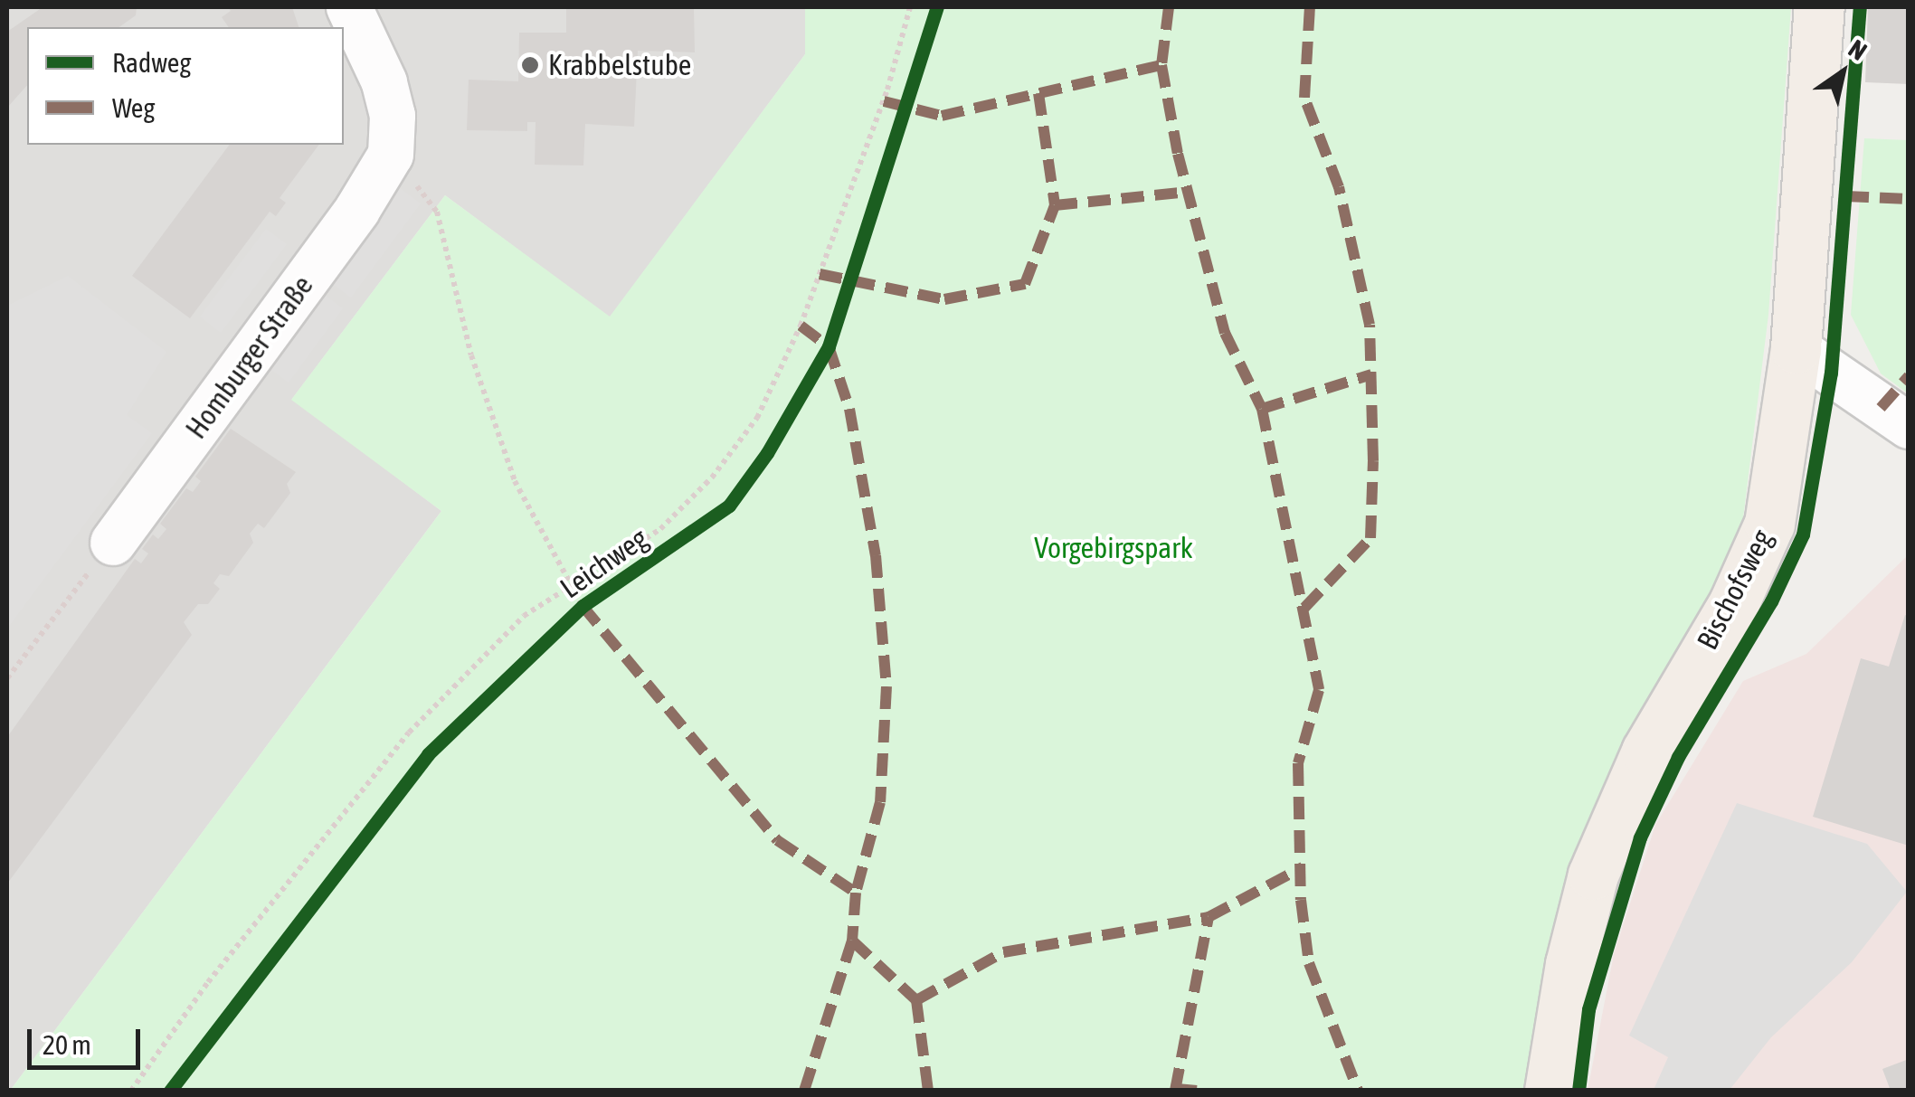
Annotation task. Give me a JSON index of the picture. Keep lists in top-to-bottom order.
{
  "streets": {
    "main road": ["Bischofsweg"],
    "street": ["Homburger Straße"],
    "cycle path": ["Leichweg"]
  },
  "parks": ["Vorgebirgspark"],
  "places": ["Krabbelstube"],
  "legend": ["Radweg", "Weg"],
  "scale_bar": "20 m",
  "north": "top right"
}
